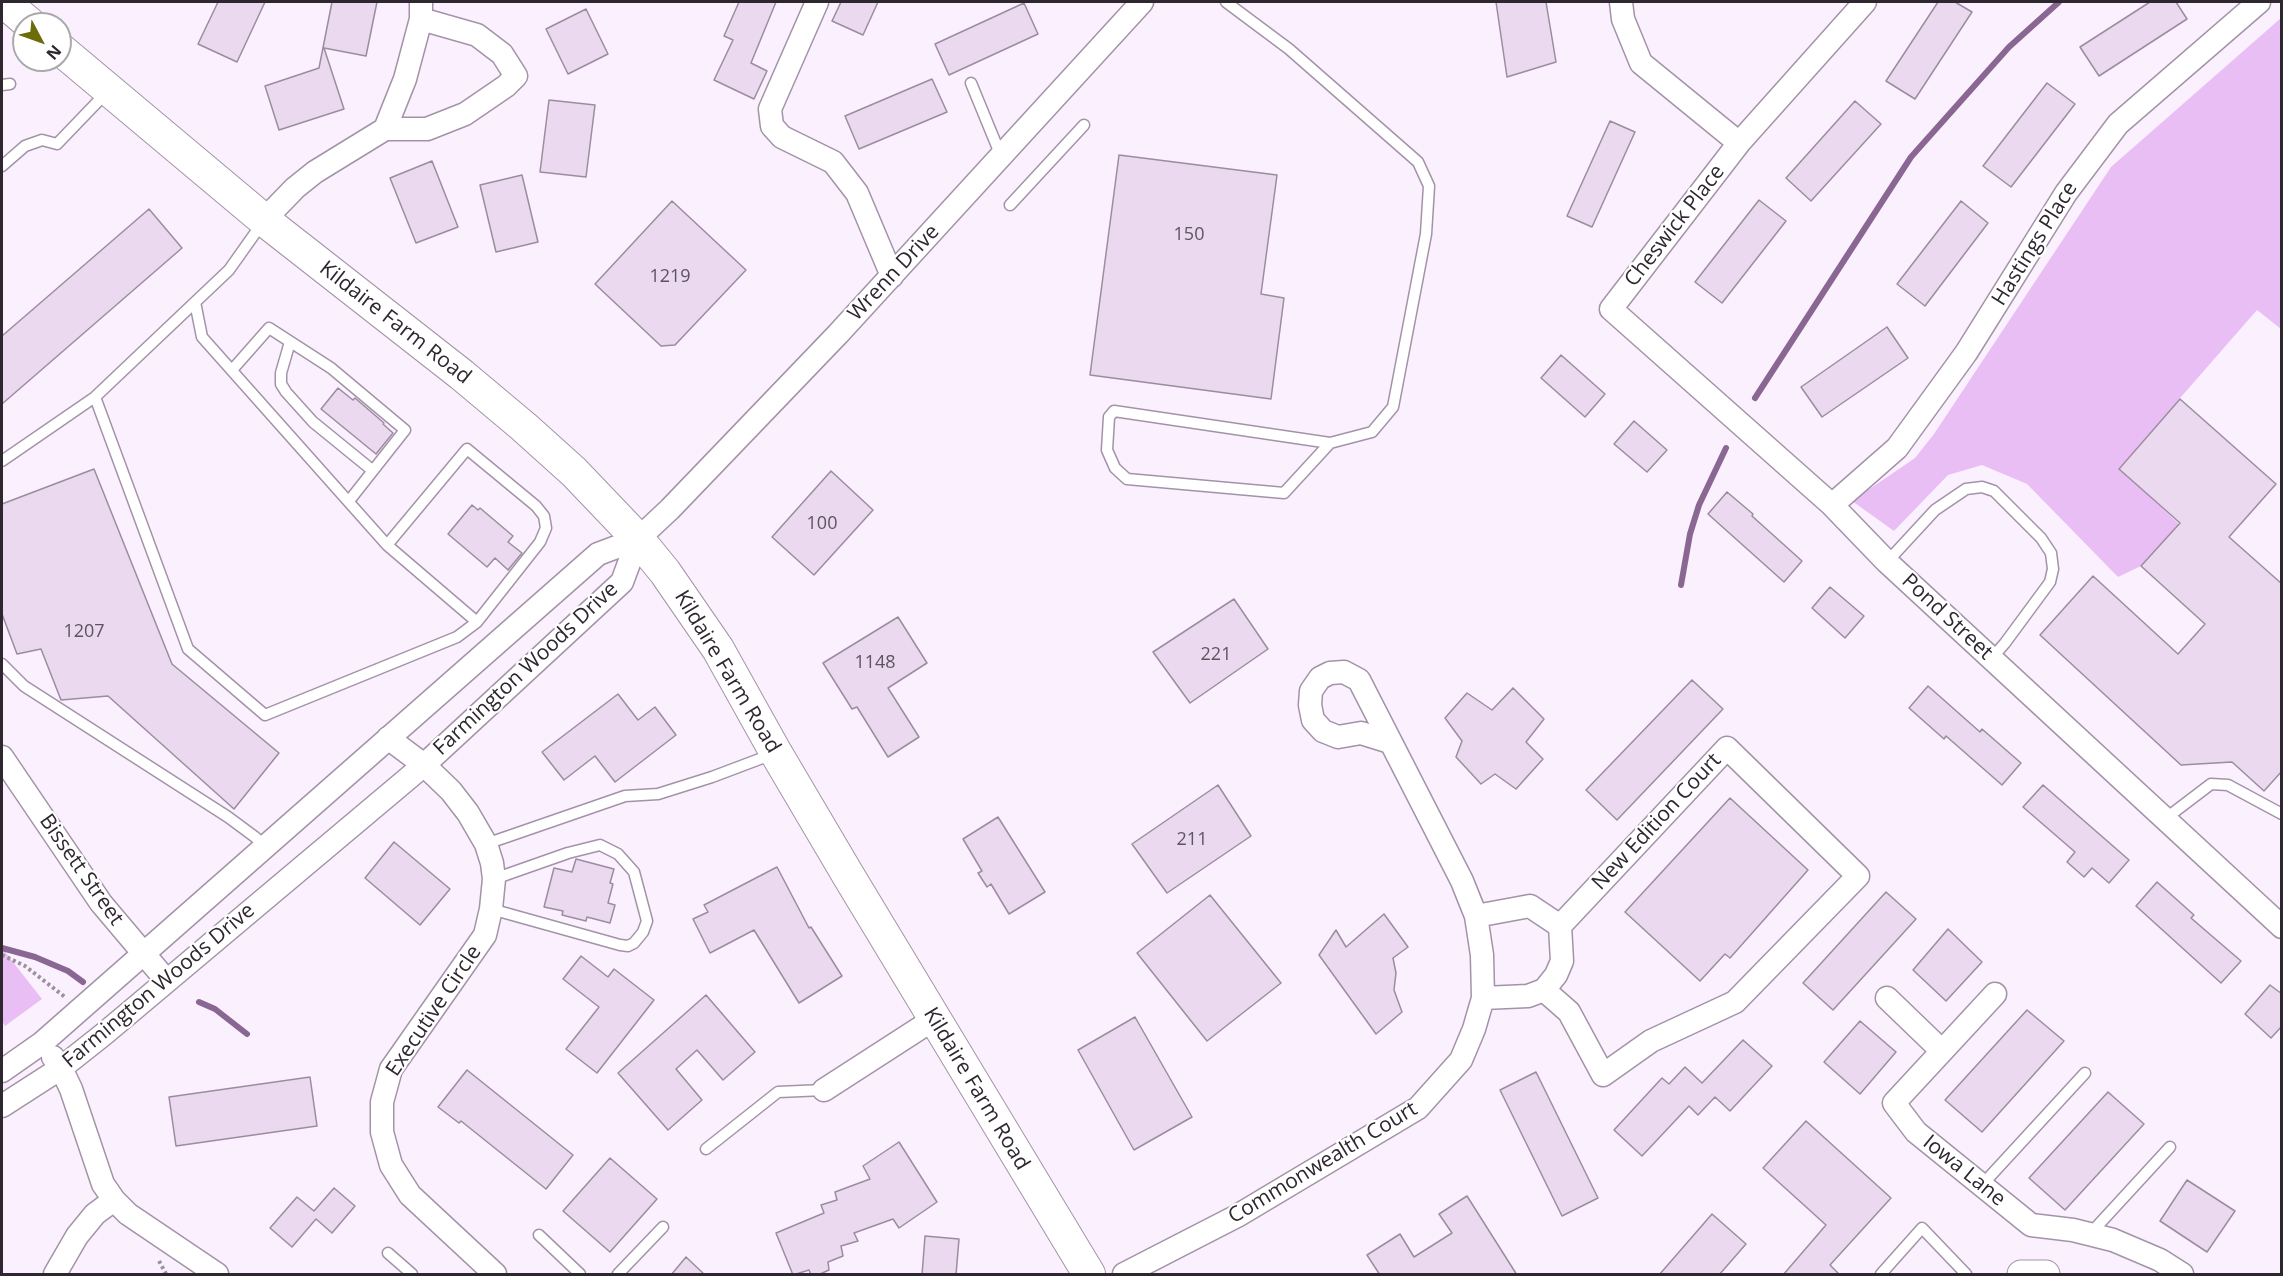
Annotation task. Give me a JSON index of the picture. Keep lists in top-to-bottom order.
{
  "streets": {
    "main road": ["Kildaire Farm Road"],
    "street": [
      "Cheswick Place",
      "Hastings Place",
      "Wrenn Drive",
      "Pond Street",
      "Farmington Woods Drive",
      "New Edition Court",
      "Bissett Street",
      "Executive Circle",
      "Commonwealth Court",
      "Iowa Lane"
    ]
  },
  "crossings": [
    ["Cheswick Place", "Pond Street"],
    ["Hastings Place", "Pond Street"],
    ["Wrenn Drive", "Kildaire Farm Road"],
    ["Wrenn Drive", "Farmington Woods Drive"],
    ["Kildaire Farm Road", "Farmington Woods Drive"],
    ["Farmington Woods Drive", "Bissett Street"],
    ["Farmington Woods Drive", "Executive Circle"],
    ["New Edition Court", "Commonwealth Court"]
  ],
  "house_numbers": [
    "150",
    "1219",
    "100",
    "1207",
    "221",
    "1148",
    "211"
  ],
  "north": "bottom right"
}
